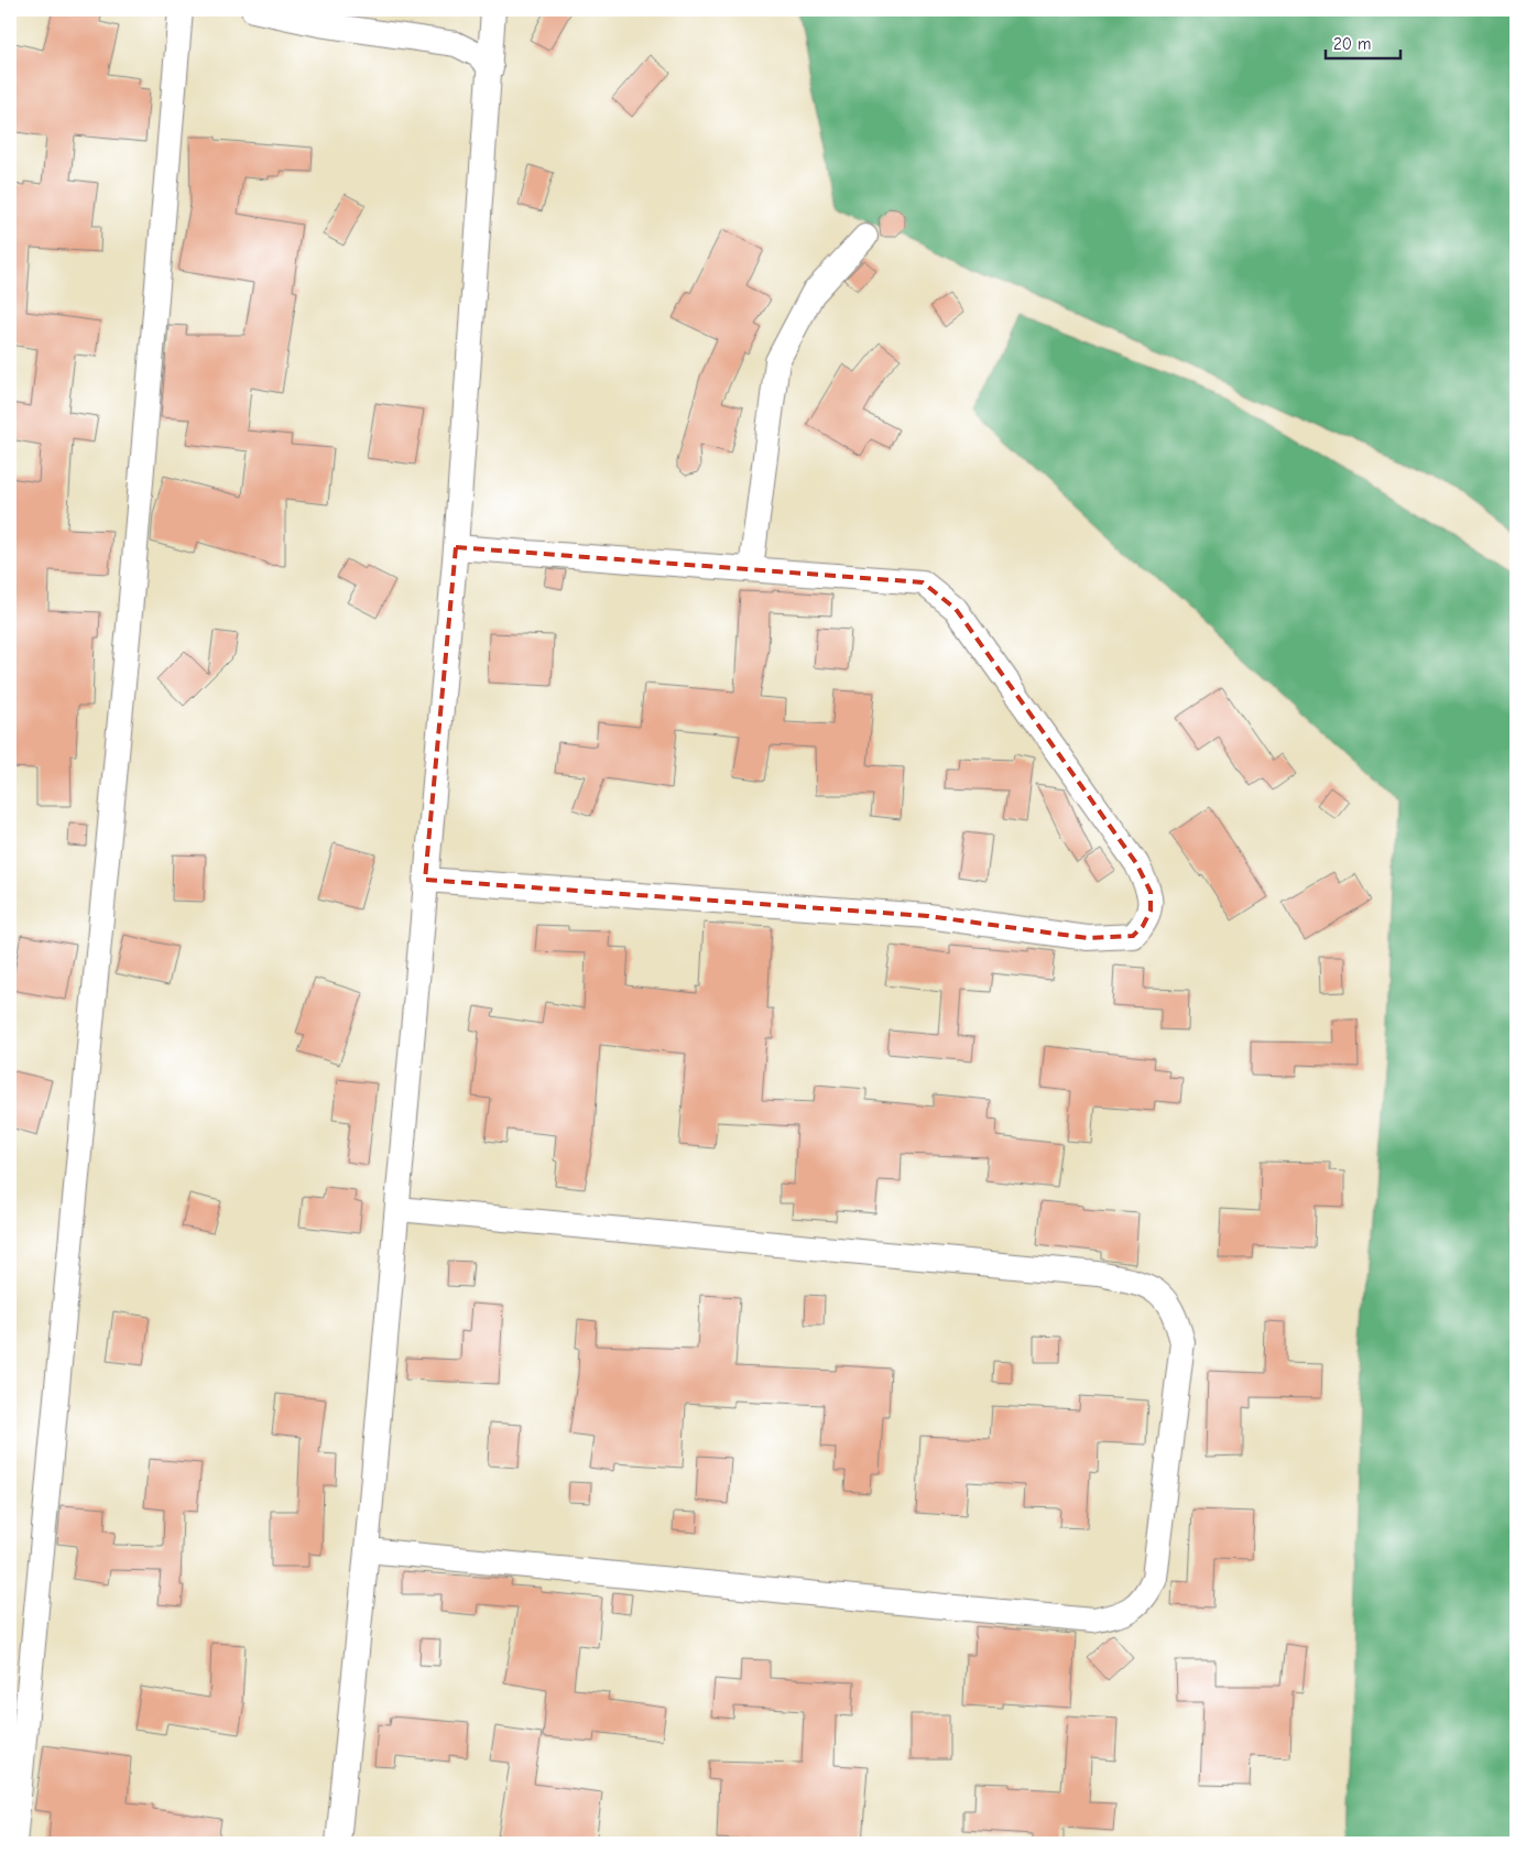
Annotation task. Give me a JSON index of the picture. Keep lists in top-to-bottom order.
{
  "scale_bar": "20 m"
}
